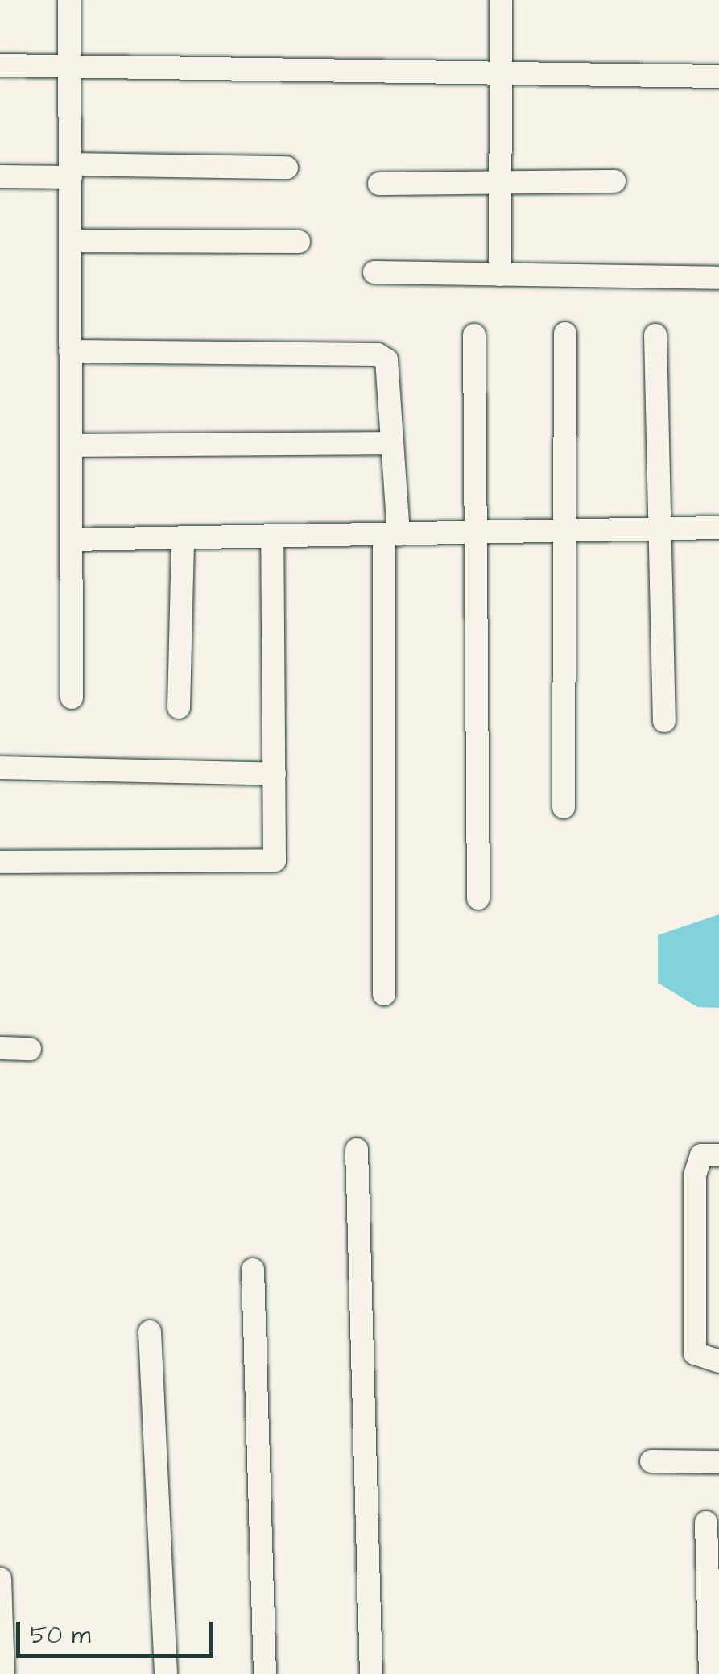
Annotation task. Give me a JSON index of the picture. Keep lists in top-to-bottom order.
{
  "scale_bar": "50 m"
}
